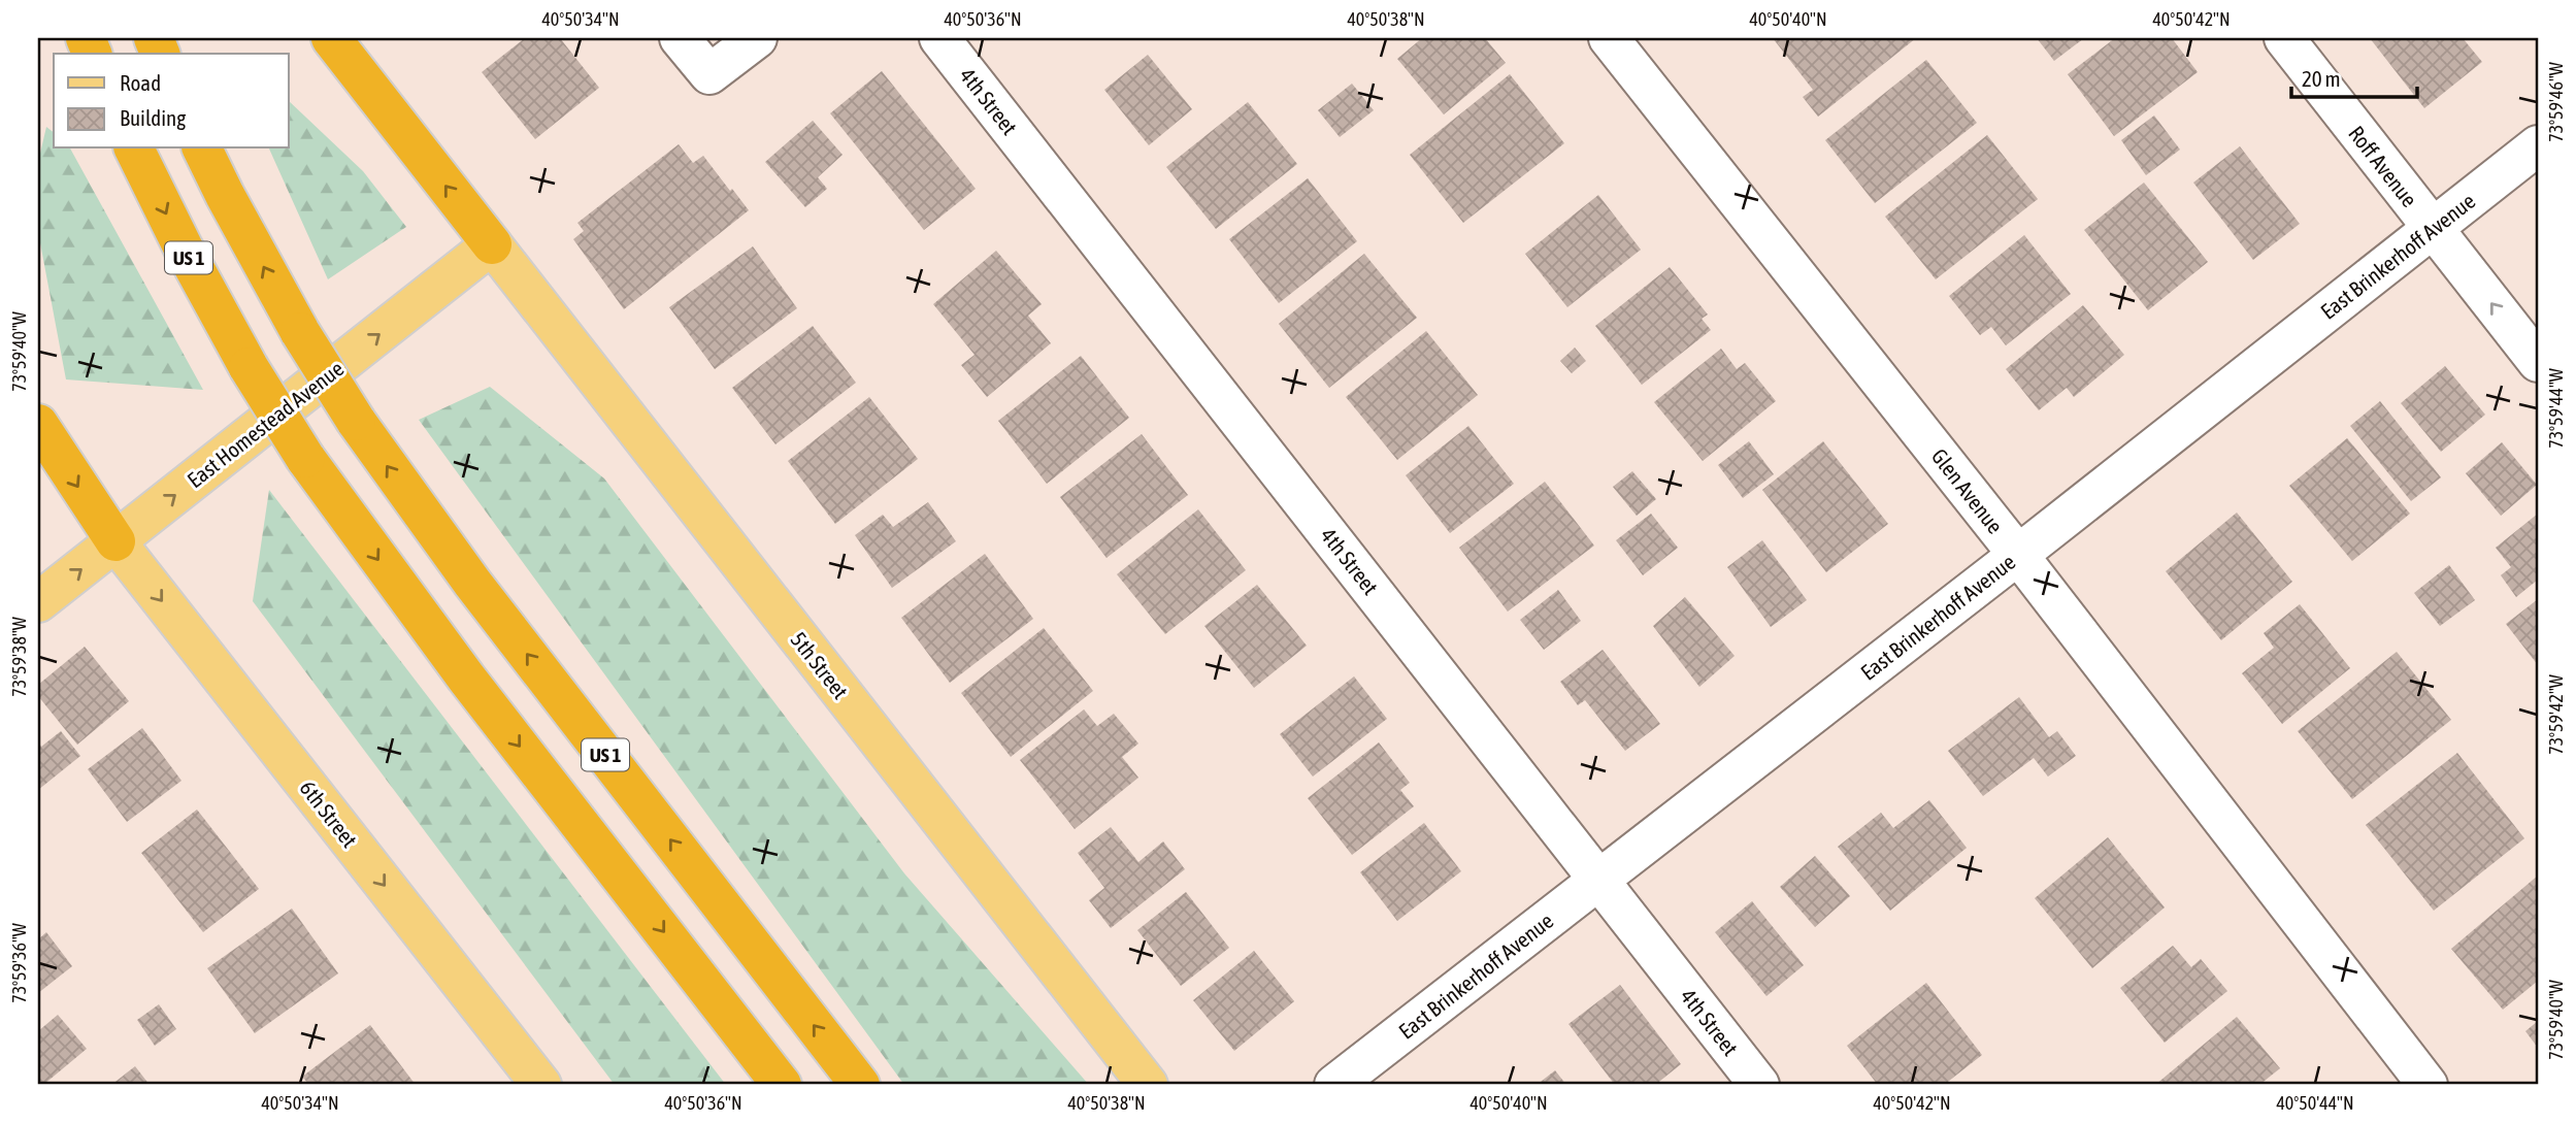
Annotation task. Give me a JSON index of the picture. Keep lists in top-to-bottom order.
{
  "streets": {
    "highway": ["US 1"],
    "main road": ["East Homestead Avenue", "5th Street", "6th Street"],
    "street": [
      "4th Street",
      "Roff Avenue",
      "East Brinkerhoff Avenue",
      "Glen Avenue"
    ]
  },
  "crossings": [
    ["4th Street", "East Brinkerhoff Avenue"],
    ["Roff Avenue", "East Brinkerhoff Avenue"],
    ["East Brinkerhoff Avenue", "Glen Avenue"],
    ["East Homestead Avenue", "5th Street"],
    ["East Homestead Avenue", "6th Street"]
  ],
  "one_way": ["Roff Avenue", "East Homestead Avenue", "6th Street"],
  "legend": ["Road", "Building"],
  "scale_bar": "20 m",
  "coordinates": [
    "40°50'34\"N",
    "40°50'36\"N",
    "40°50'38\"N",
    "40°50'40\"N",
    "40°50'42\"N",
    "73°59'46\"W",
    "73°59'40\"W",
    "73°59'44\"W",
    "73°59'38\"W",
    "73°59'42\"W",
    "73°59'36\"W",
    "40°50'44\"N"
  ]
}
